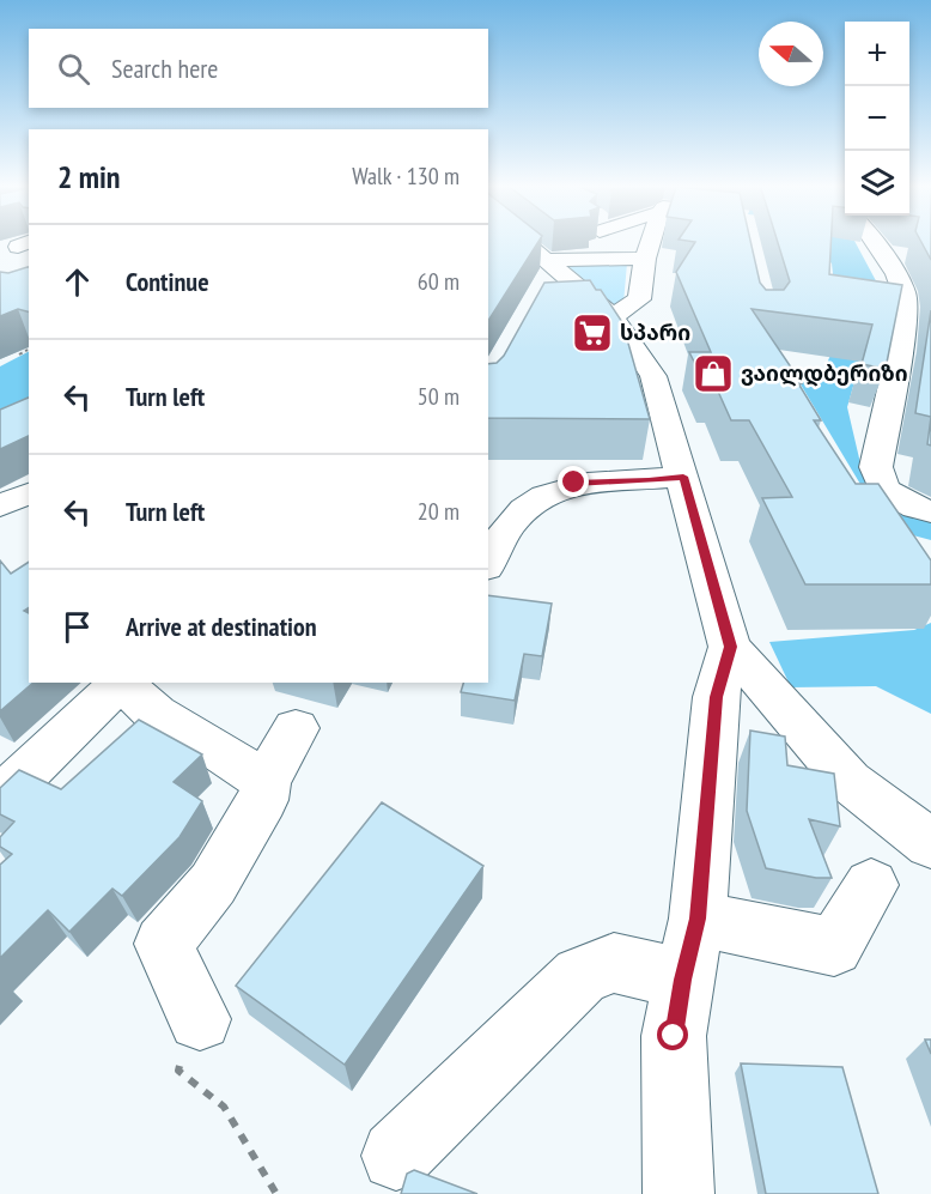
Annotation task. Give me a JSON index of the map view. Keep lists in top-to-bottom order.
{
  "places": {
    "supermarket": ["სპარი"],
    "shop": ["ვაილდბერიზი"]
  },
  "north": "left",
  "page": {
    "map_buttons": ["+", "−"],
    "search": "Search here",
    "heading": ["2 min", "Walk · 130 m"],
    "list": [
      ["Continue", "60 m"],
      ["Turn left", "50 m"],
      ["Turn left", "20 m"],
      "Arrive at destination"
    ]
  }
}
